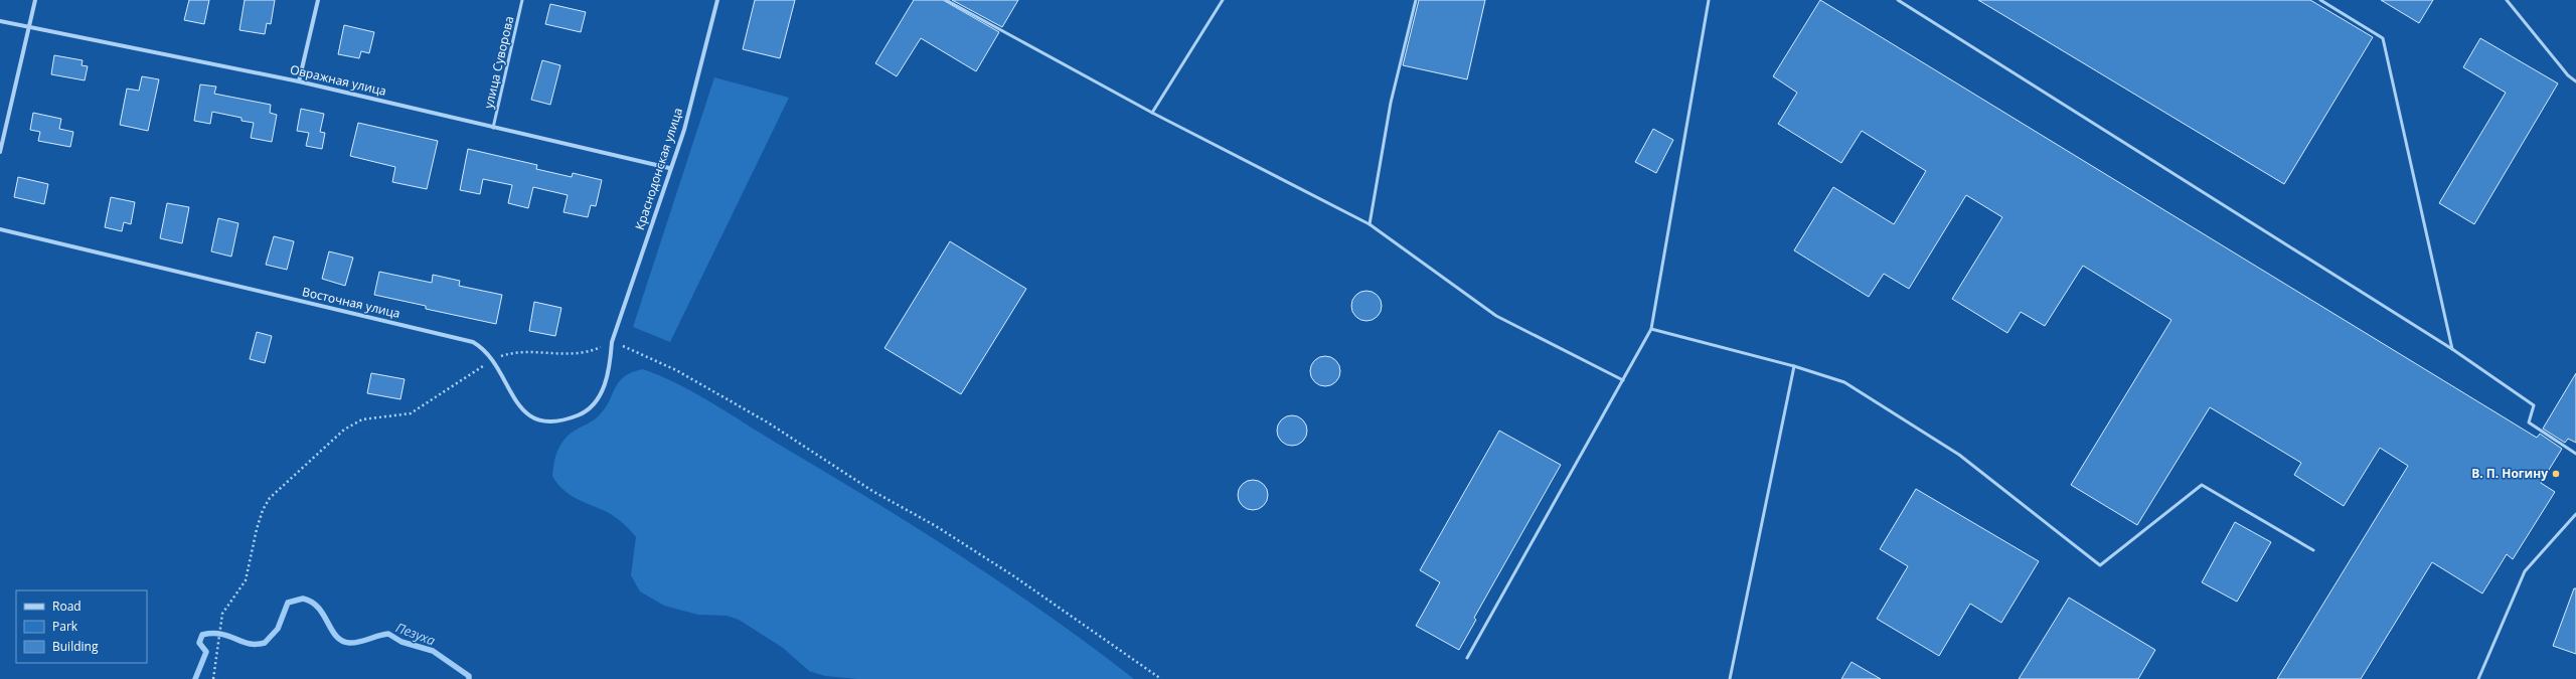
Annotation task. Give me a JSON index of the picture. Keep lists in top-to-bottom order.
{
  "streets": {
    "street": ["Овражная улица", "Краснодонская улица", "Восточная улица"],
    "lane": ["улица Суворова"]
  },
  "crossings": [
    ["улица Суворова", "Овражная улица"],
    ["Овражная улица", "Краснодонская улица"],
    ["Краснодонская улица", "Восточная улица"]
  ],
  "water": ["Пезуха"],
  "places": ["В. П. Ногину"],
  "legend": ["Road", "Park", "Building"]
}
